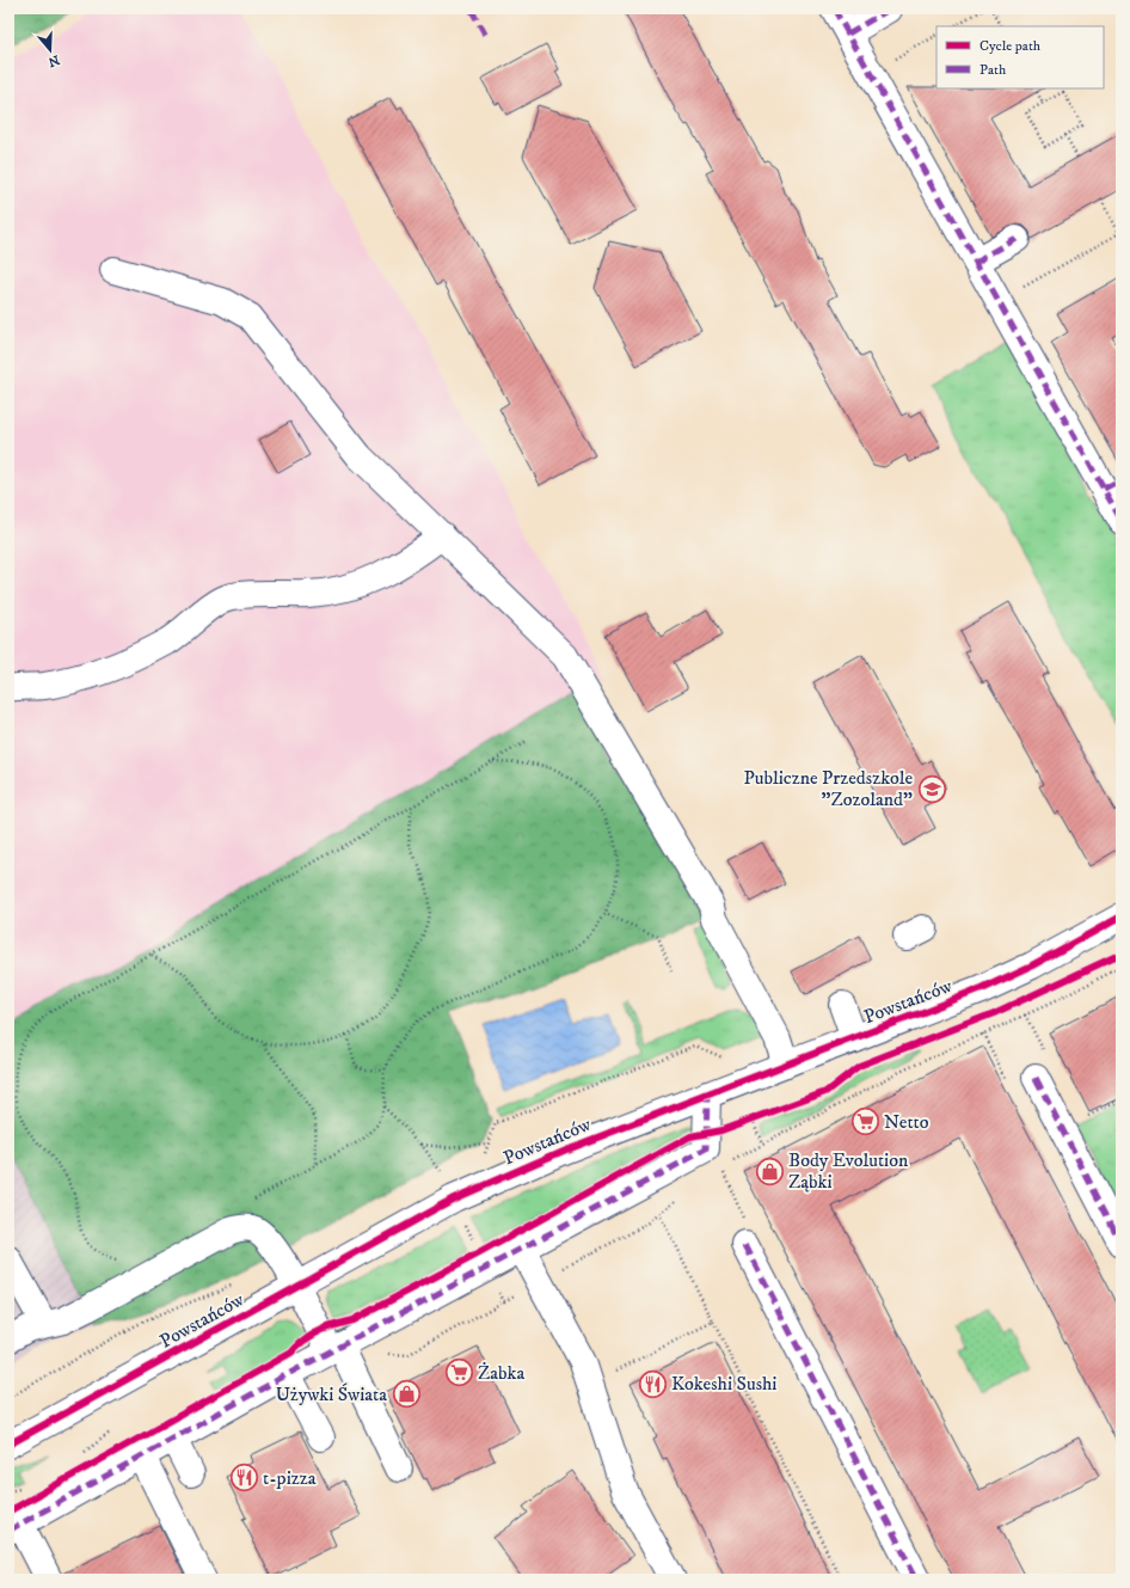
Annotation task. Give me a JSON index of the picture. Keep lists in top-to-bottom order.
{
  "streets": {
    "street": ["Powstańców"]
  },
  "places": {
    "school or university": ["Publiczne Przedszkole \"Zozoland\""],
    "supermarket": ["Netto", "Żabka"],
    "shop": ["Body Evolution Ząbki", "Używki Świata"],
    "restaurant": ["Kokeshi Sushi", "t-pizza"]
  },
  "legend": ["Cycle path", "Path"],
  "north": "bottom"
}
